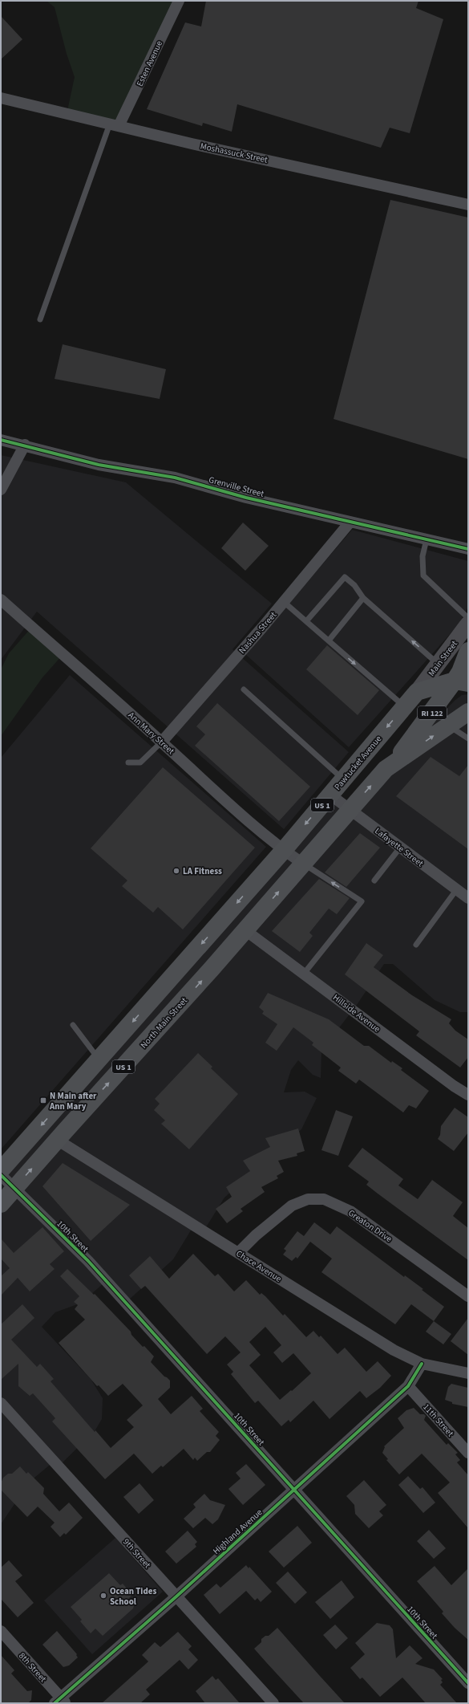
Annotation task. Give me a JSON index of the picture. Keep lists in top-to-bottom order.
{
  "streets": {
    "main road": [
      "Main Street",
      "RI 122",
      "Pawtucket Avenue",
      "US 1",
      "North Main Street"
    ],
    "street": [
      "Esten Avenue",
      "Moshassuck Street",
      "Grenville Street",
      "Nashua Street",
      "Ann Mary Street",
      "Lafayette Street",
      "Hillside Avenue",
      "Greaton Drive",
      "10th Street",
      "Chace Avenue",
      "11th Street",
      "Highland Avenue",
      "9th Street",
      "8th Street"
    ]
  },
  "crossings": [
    ["Esten Avenue", "Moshassuck Street"],
    ["Grenville Street", "Nashua Street"],
    ["Nashua Street", "Ann Mary Street"],
    ["Main Street", "Pawtucket Avenue"],
    ["Main Street", "US 1"],
    ["Ann Mary Street", "Pawtucket Avenue"],
    ["Ann Mary Street", "US 1"],
    ["Pawtucket Avenue", "US 1"],
    ["Pawtucket Avenue", "Lafayette Street"],
    ["US 1", "Lafayette Street"],
    ["US 1", "Hillside Avenue"],
    ["US 1", "North Main Street"],
    ["Hillside Avenue", "North Main Street"],
    ["North Main Street", "10th Street"],
    ["North Main Street", "Chace Avenue"],
    ["Greaton Drive", "Chace Avenue"],
    ["10th Street", "Highland Avenue"],
    ["Chace Avenue", "Highland Avenue"],
    ["11th Street", "Highland Avenue"],
    ["Highland Avenue", "9th Street"],
    ["Highland Avenue", "8th Street"]
  ],
  "places": {
    "other": ["LA Fitness", "Ocean Tides School"],
    "transit": ["N Main after Ann Mary"]
  }
}
